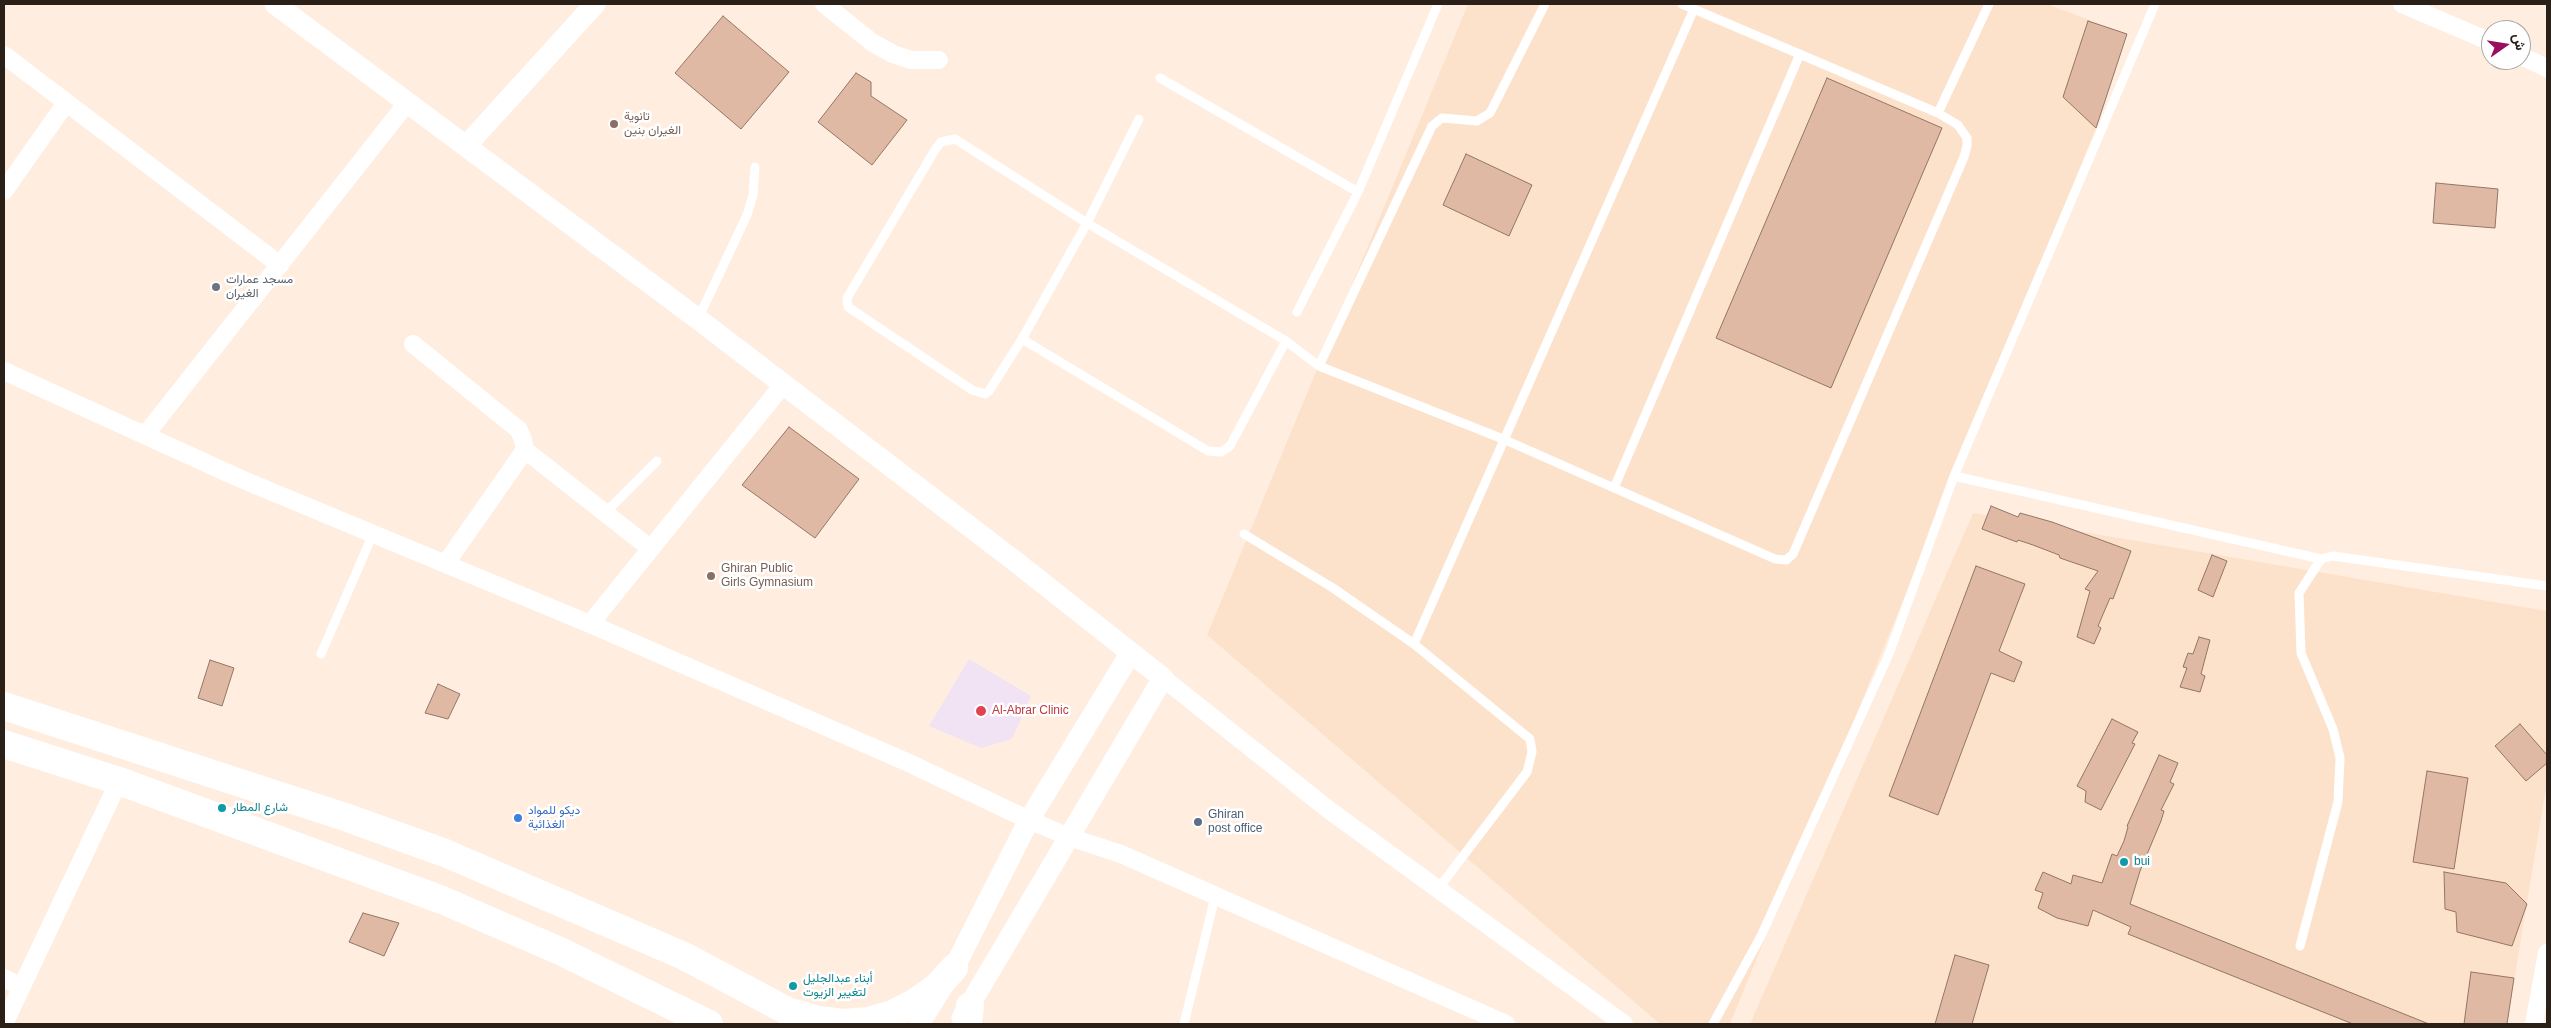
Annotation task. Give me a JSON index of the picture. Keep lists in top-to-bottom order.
{
  "places": [
    "تانوية الغيران بنين",
    "مسجد عمارات الغيران",
    "Ghiran Public Girls Gymnasium",
    "Al-Abrar Clinic",
    "شارع المطار",
    "ديكو للمواد الغذائية",
    "Ghiran post office",
    "bui",
    "أبناء عبدالجليل لتغيير الزيوت"
  ],
  "north": "right"
}
